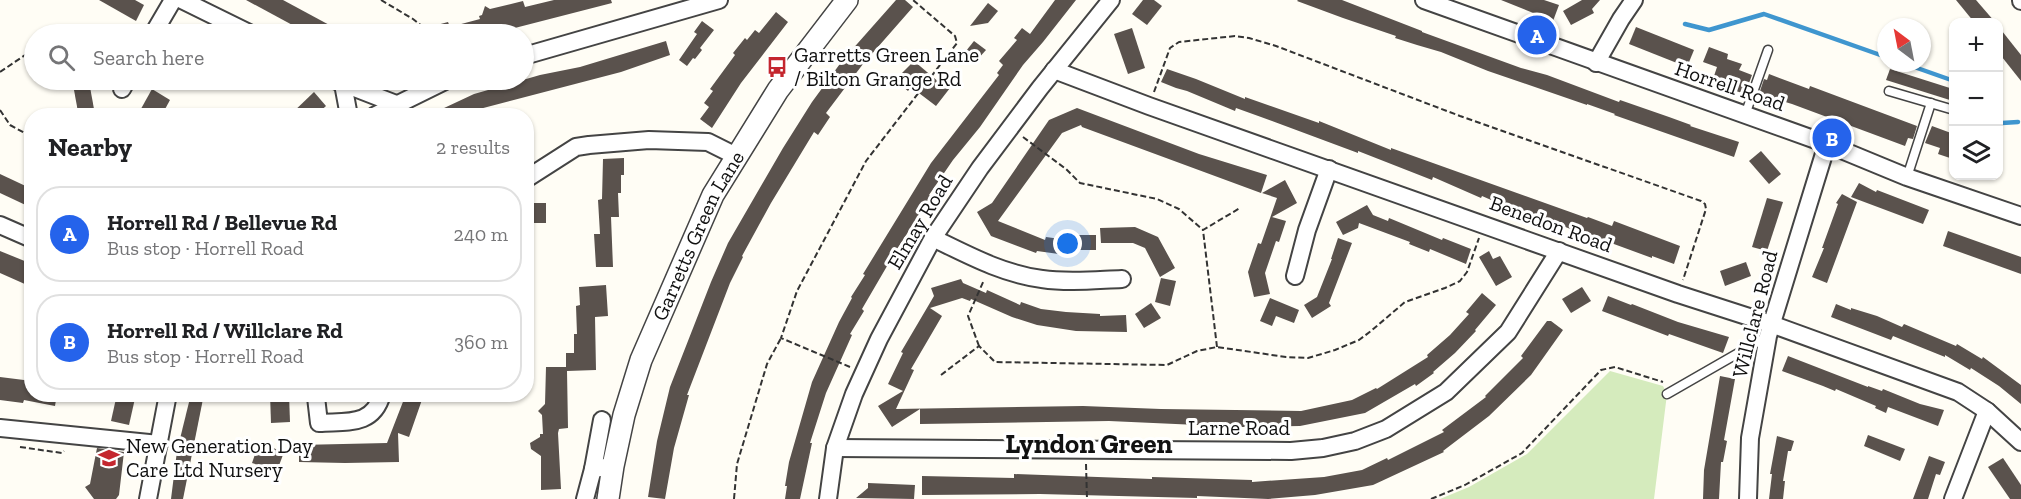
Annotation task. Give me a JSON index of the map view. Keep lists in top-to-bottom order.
{
  "streets": {
    "street": [
      "Horrell Road",
      "Elmay Road",
      "Benedon Road",
      "Garretts Green Lane",
      "Willclare Road",
      "Larne Road"
    ]
  },
  "crossings": [
    ["Horrell Road", "Willclare Road"],
    ["Elmay Road", "Benedon Road"],
    ["Elmay Road", "Larne Road"],
    ["Benedon Road", "Willclare Road"],
    ["Benedon Road", "Larne Road"]
  ],
  "districts": ["Lyndon Green"],
  "places": {
    "bus stop": ["Garretts Green Lane / Bilton Grange Rd"],
    "school or university": ["New Generation Day Care Ltd Nursery"]
  },
  "north": "top left",
  "page": {
    "pins": ["A", "B"],
    "map_buttons": ["+", "−"],
    "search": "Search here",
    "heading": ["Nearby", "2 results"],
    "list": [
      {
        "mark": "A",
        "name": "Horrell Rd / Bellevue Rd",
        "note": "Bus stop · Horrell Road",
        "value": "240 m"
      },
      {
        "mark": "B",
        "name": "Horrell Rd / Willclare Rd",
        "note": "Bus stop · Horrell Road",
        "value": "360 m"
      }
    ]
  }
}
